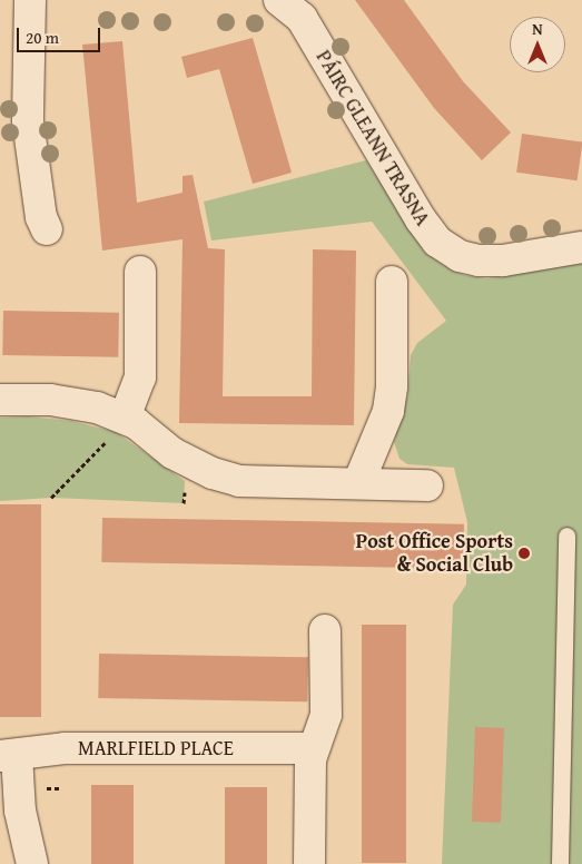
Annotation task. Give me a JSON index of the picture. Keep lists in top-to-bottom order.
{
  "streets": {
    "street": ["PÁIRC GLEANN TRASNA", "MARLFIELD PLACE"]
  },
  "places": ["Post Office Sports & Social Club"],
  "scale_bar": "20 m",
  "north": "top"
}
